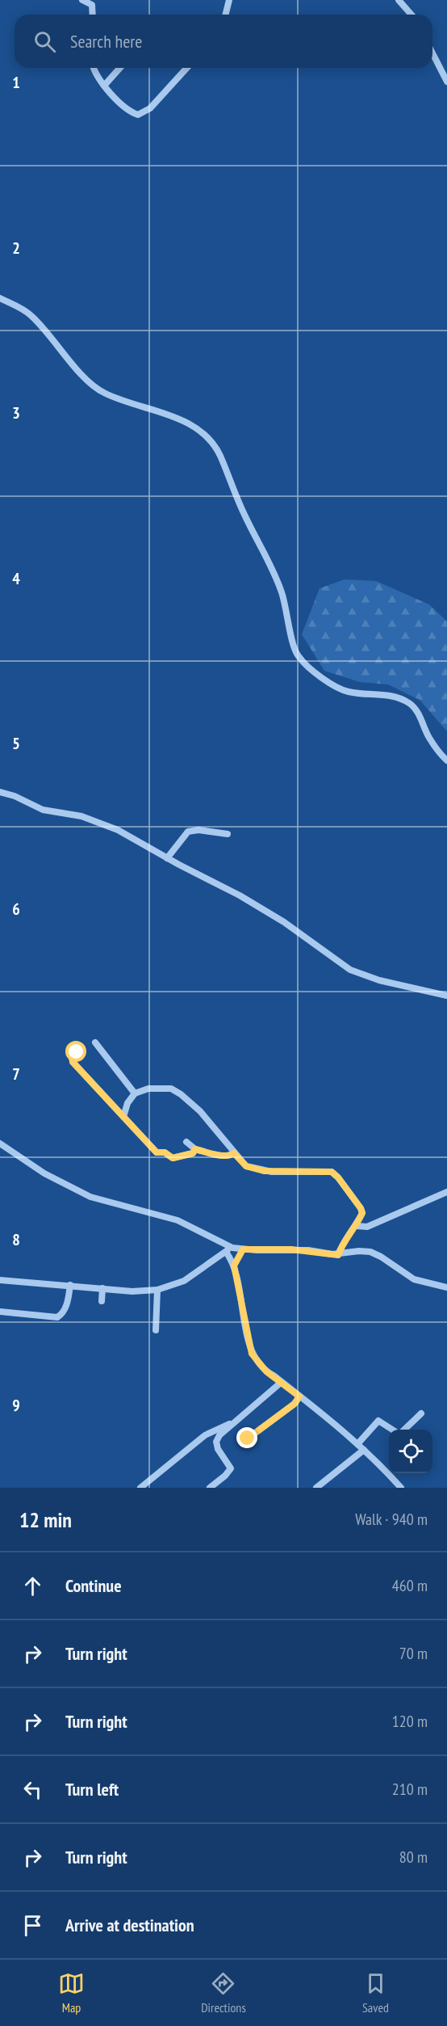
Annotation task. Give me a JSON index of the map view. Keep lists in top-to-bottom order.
{
  "page": {
    "search": "Search here",
    "heading": ["12 min", "Walk · 940 m"],
    "list": [
      ["Continue", "460 m"],
      ["Turn right", "70 m"],
      ["Turn right", "120 m"],
      ["Turn left", "210 m"],
      ["Turn right", "80 m"],
      "Arrive at destination"
    ],
    "nav": ["Map", "Directions", "Saved"]
  },
  "grid": {
    "rows": [
      "1",
      "2",
      "3",
      "4",
      "5",
      "6",
      "7",
      "8",
      "9"
    ]
  }
}
